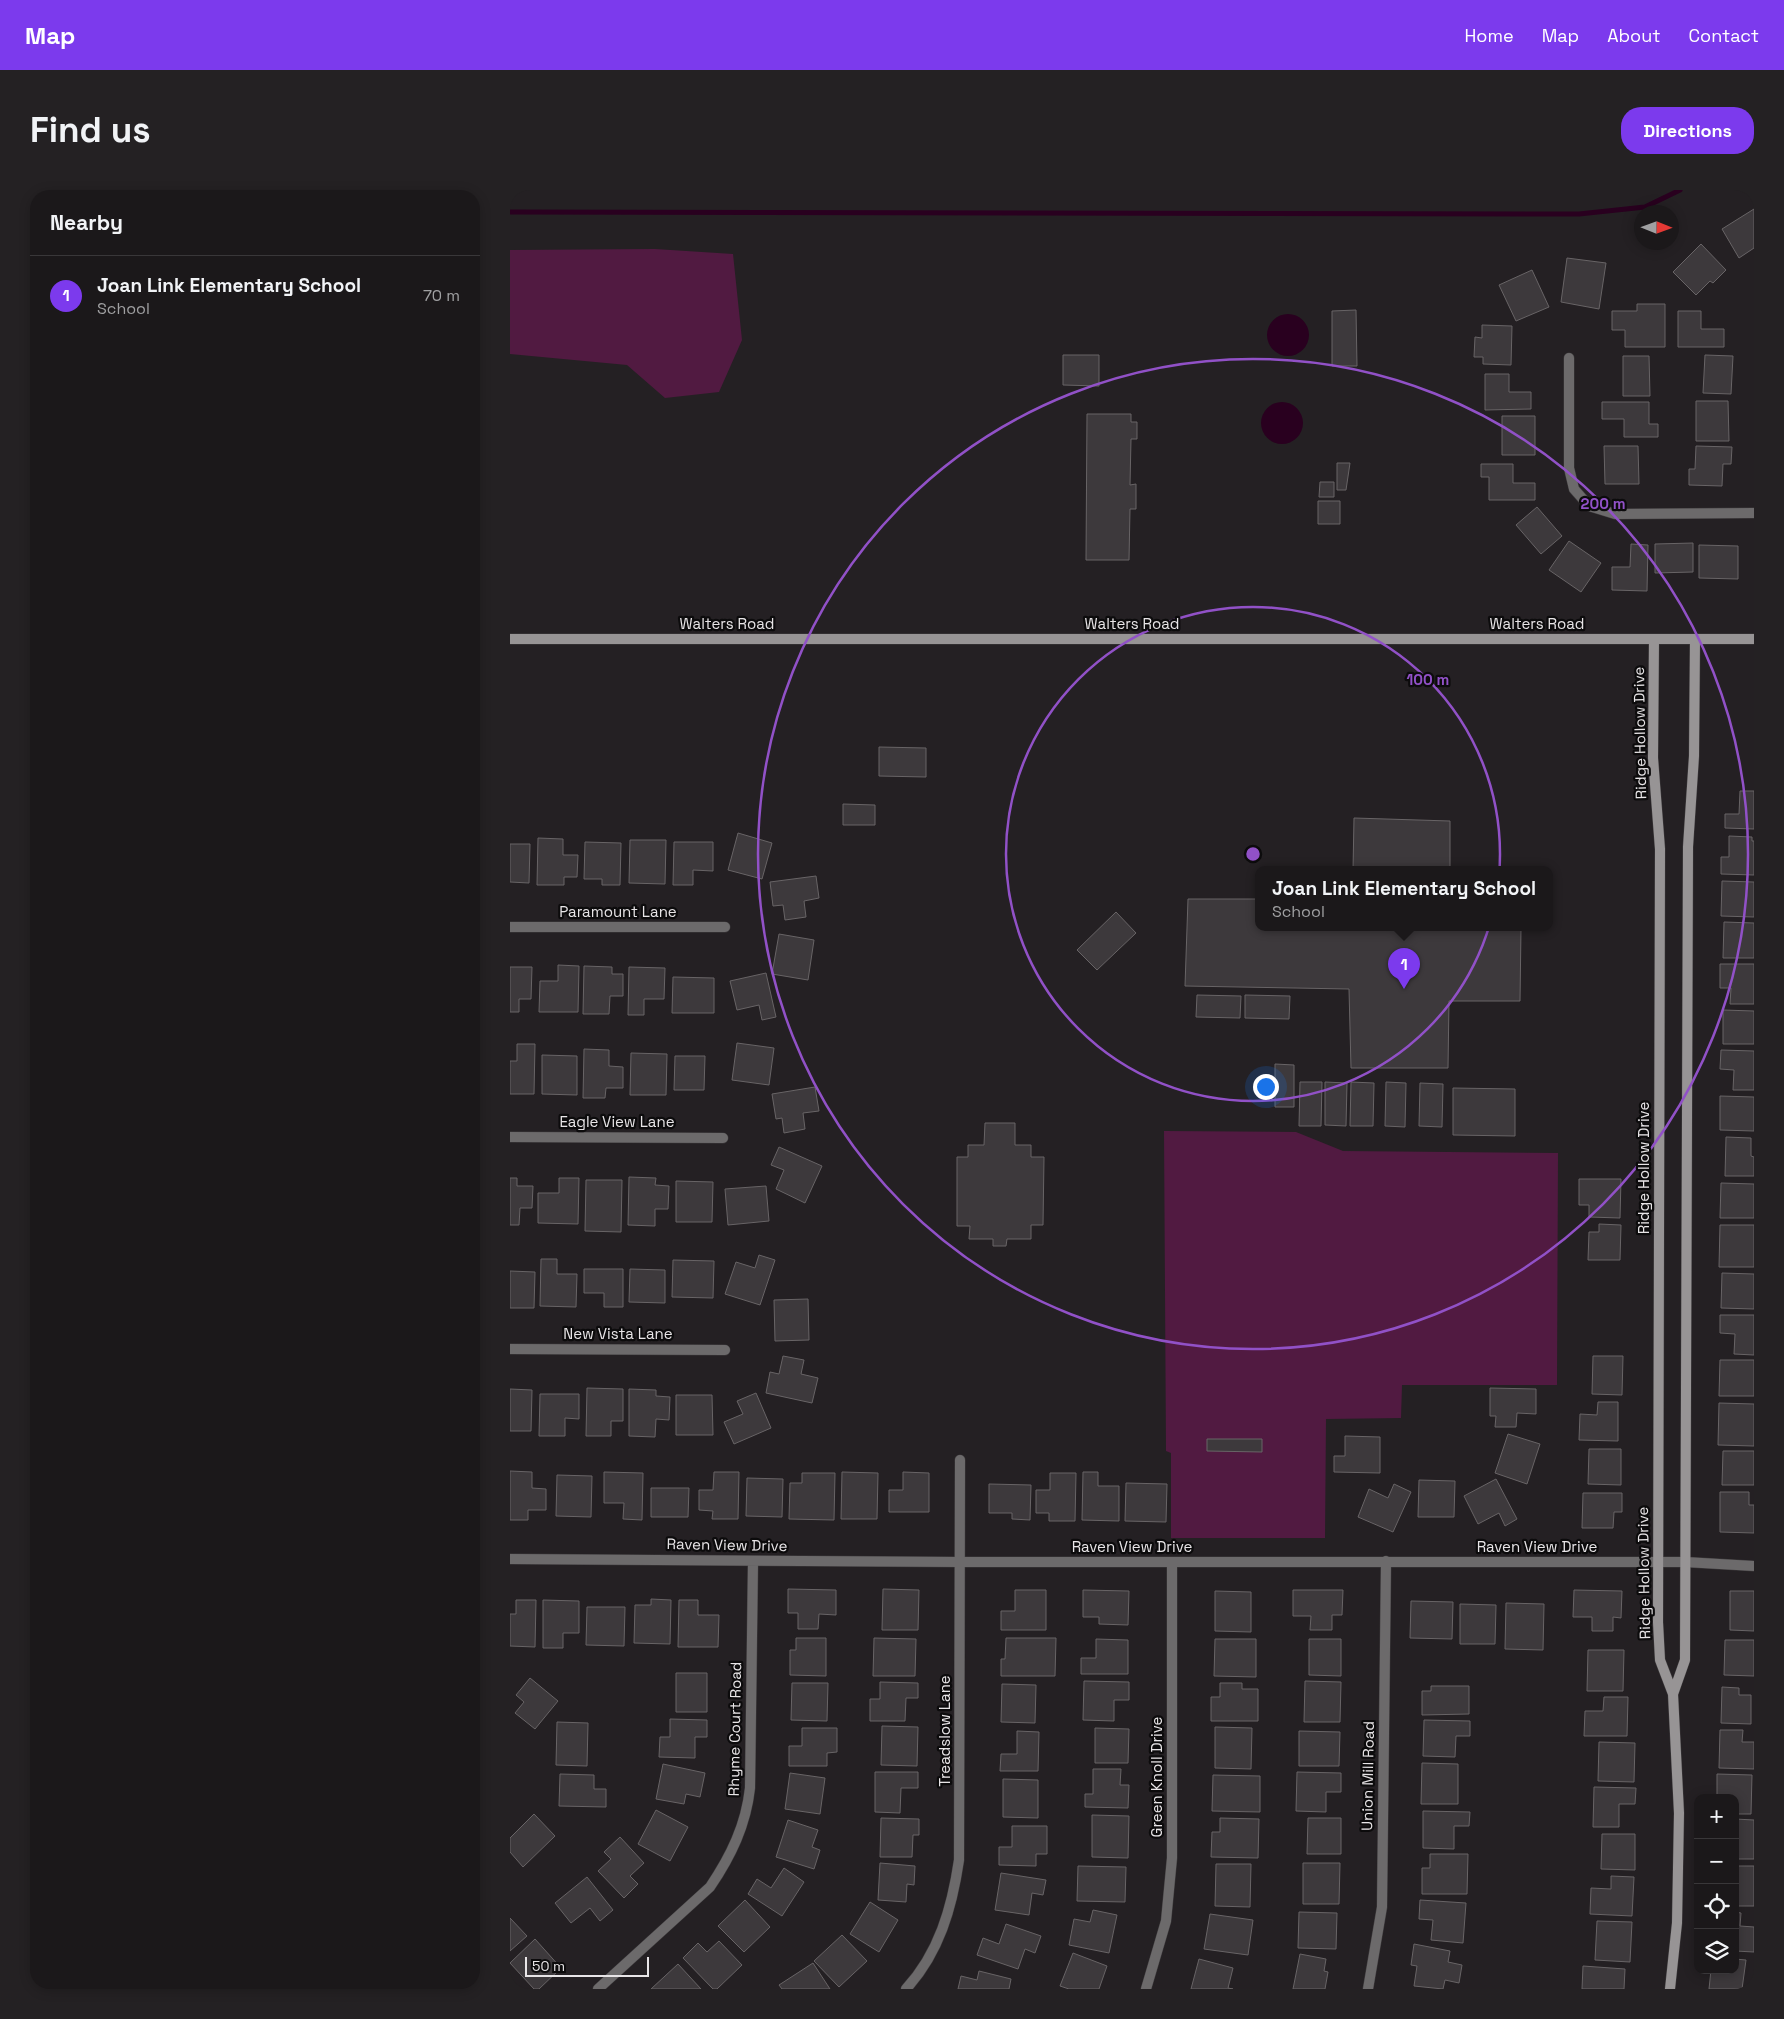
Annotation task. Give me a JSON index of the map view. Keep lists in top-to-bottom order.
{
  "streets": {
    "street": [
      "Walters Road",
      "Ridge Hollow Drive",
      "Paramount Lane",
      "Eagle View Lane",
      "New Vista Lane",
      "Raven View Drive",
      "Rhyme Court Road",
      "Treadslow Lane",
      "Union Mill Road",
      "Green Knoll Drive"
    ]
  },
  "crossings": [
    ["Walters Road", "Ridge Hollow Drive"],
    ["Ridge Hollow Drive", "Raven View Drive"],
    ["Raven View Drive", "Rhyme Court Road"],
    ["Raven View Drive", "Treadslow Lane"],
    ["Raven View Drive", "Union Mill Road"],
    ["Raven View Drive", "Green Knoll Drive"]
  ],
  "scale_bar": "50 m",
  "north": "right",
  "page": {
    "header": "Map",
    "nav": [
      "Home",
      "Map",
      "About",
      "Contact"
    ],
    "buttons": "Directions",
    "title": "Find us",
    "heading": "Nearby",
    "list": [
      {
        "mark": "1",
        "name": "Joan Link Elementary School",
        "note": "School",
        "value": "70 m"
      }
    ],
    "popup": ["Joan Link Elementary School", "School"],
    "pins": "1",
    "map_buttons": ["+", "−"],
    "scale": "50 m"
  },
  "rings": ["200 m", "100 m"]
}
